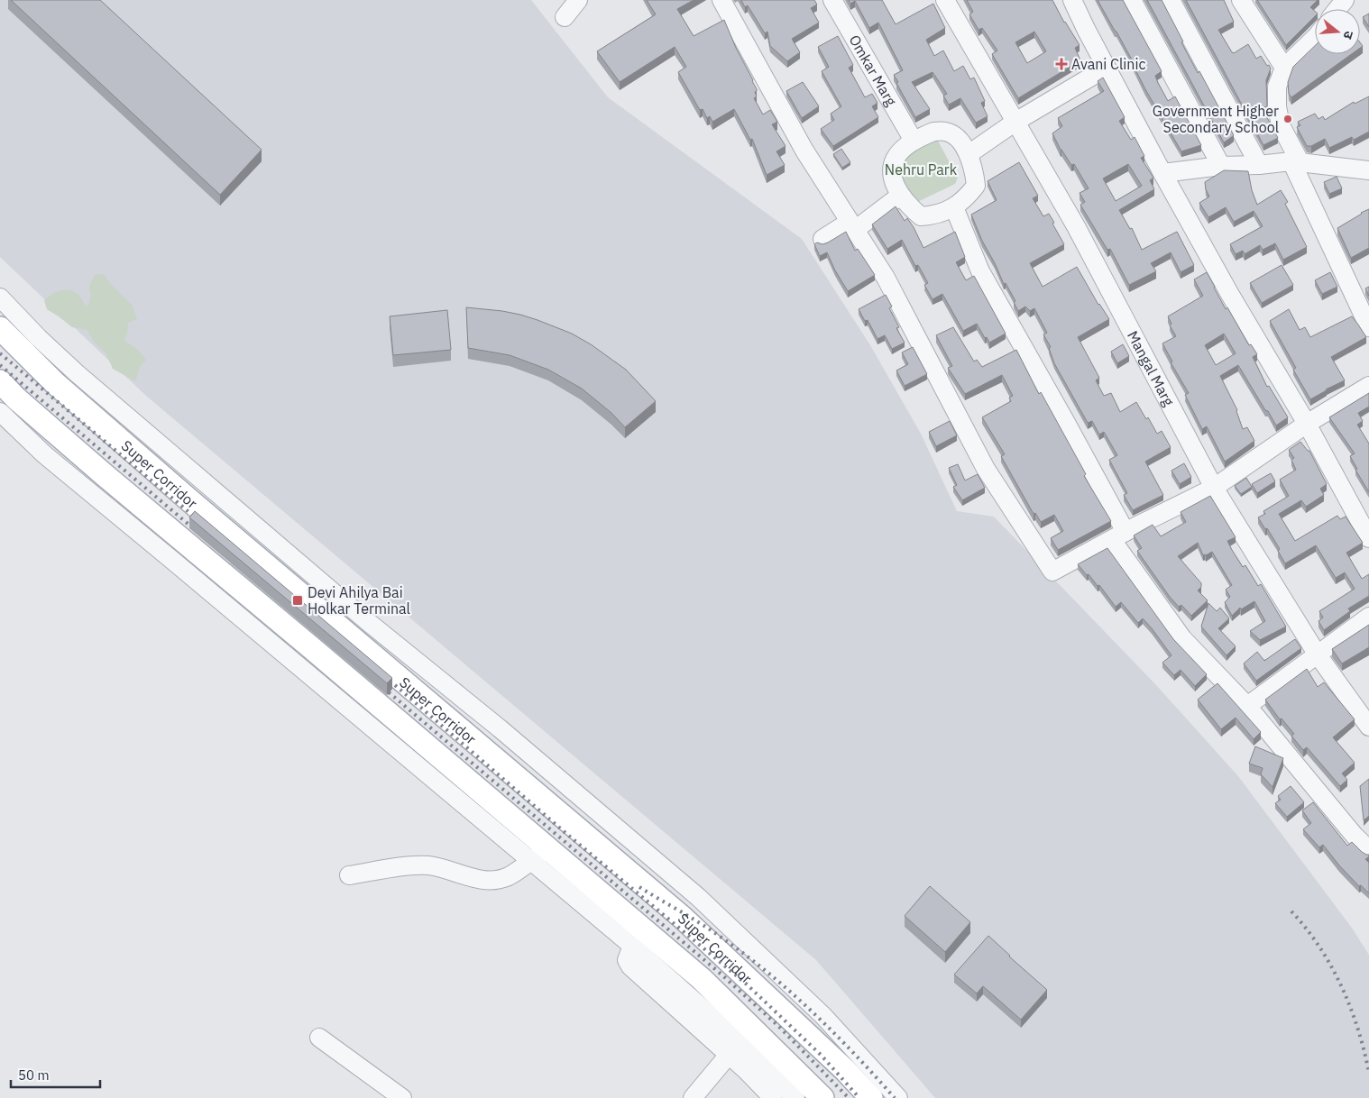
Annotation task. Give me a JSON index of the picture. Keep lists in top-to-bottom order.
{
  "streets": {
    "main road": ["Super Corridor"],
    "street": ["Omkar Marg", "Mangal Marg"]
  },
  "parks": ["Nehru Park"],
  "places": {
    "health": ["Avani Clinic"],
    "other": ["Government Higher Secondary School"],
    "transit": ["Devi Ahilya Bai Holkar Terminal"]
  },
  "scale_bar": "50 m",
  "north": "right"
}
